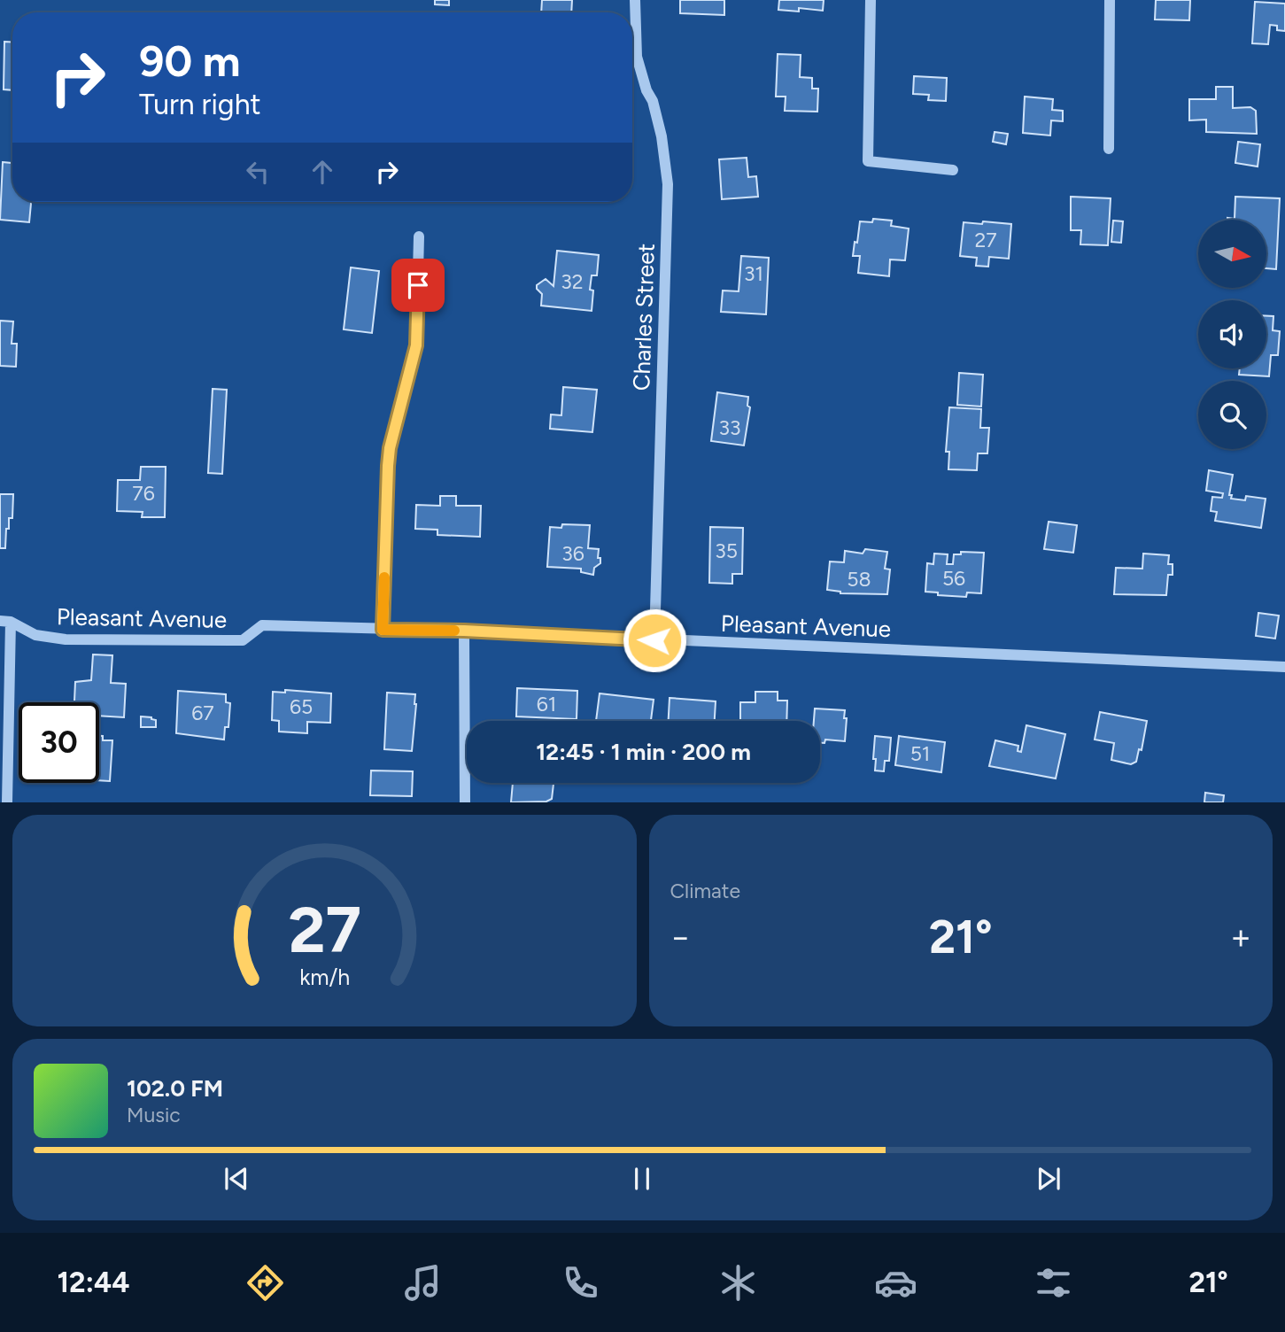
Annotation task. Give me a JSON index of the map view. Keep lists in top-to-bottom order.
{
  "streets": {
    "street": ["Charles Street", "Pleasant Avenue"]
  },
  "crossings": [
    ["Charles Street", "Pleasant Avenue"]
  ],
  "house_numbers": [
    "27",
    "31",
    "32",
    "33",
    "76",
    "35",
    "36",
    "56",
    "58",
    "61",
    "65",
    "67",
    "51"
  ],
  "north": "right",
  "page": {
    "turn": ["90 m", "Turn right"],
    "limit": "30",
    "trip": "12:45 · 1 min · 200 m",
    "tile": "Climate",
    "heat": ["−", "21°", "+"],
    "song": ["102.0 FM", "Music"],
    "tabs": ["12:44", "21°"],
    "gauge": ["27", "km/h"]
  }
}
